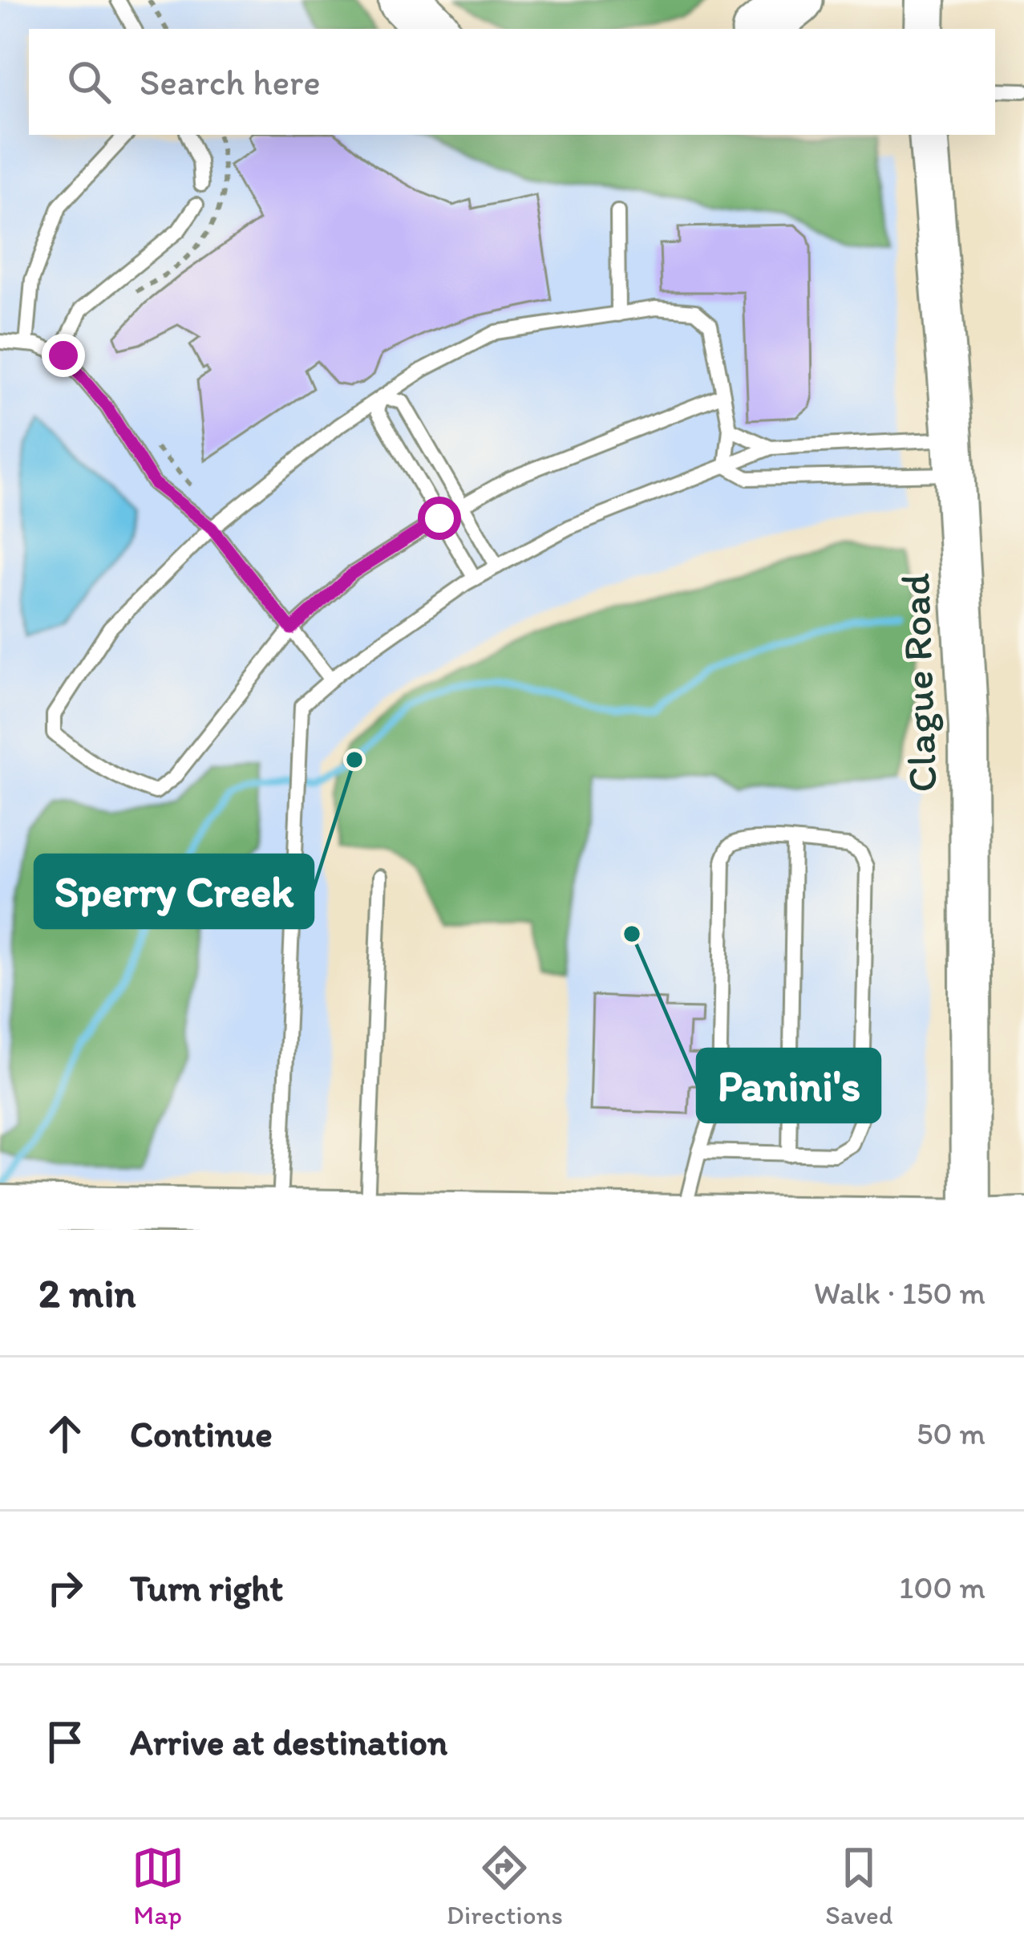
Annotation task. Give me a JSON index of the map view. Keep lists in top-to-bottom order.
{
  "streets": {
    "main road": ["Clague Road"]
  },
  "places": ["Sperry Creek", "Panini's"],
  "page": {
    "search": "Search here",
    "heading": ["2 min", "Walk · 150 m"],
    "list": [
      ["Continue", "50 m"],
      ["Turn right", "100 m"],
      "Arrive at destination"
    ],
    "nav": ["Map", "Directions", "Saved"]
  }
}
